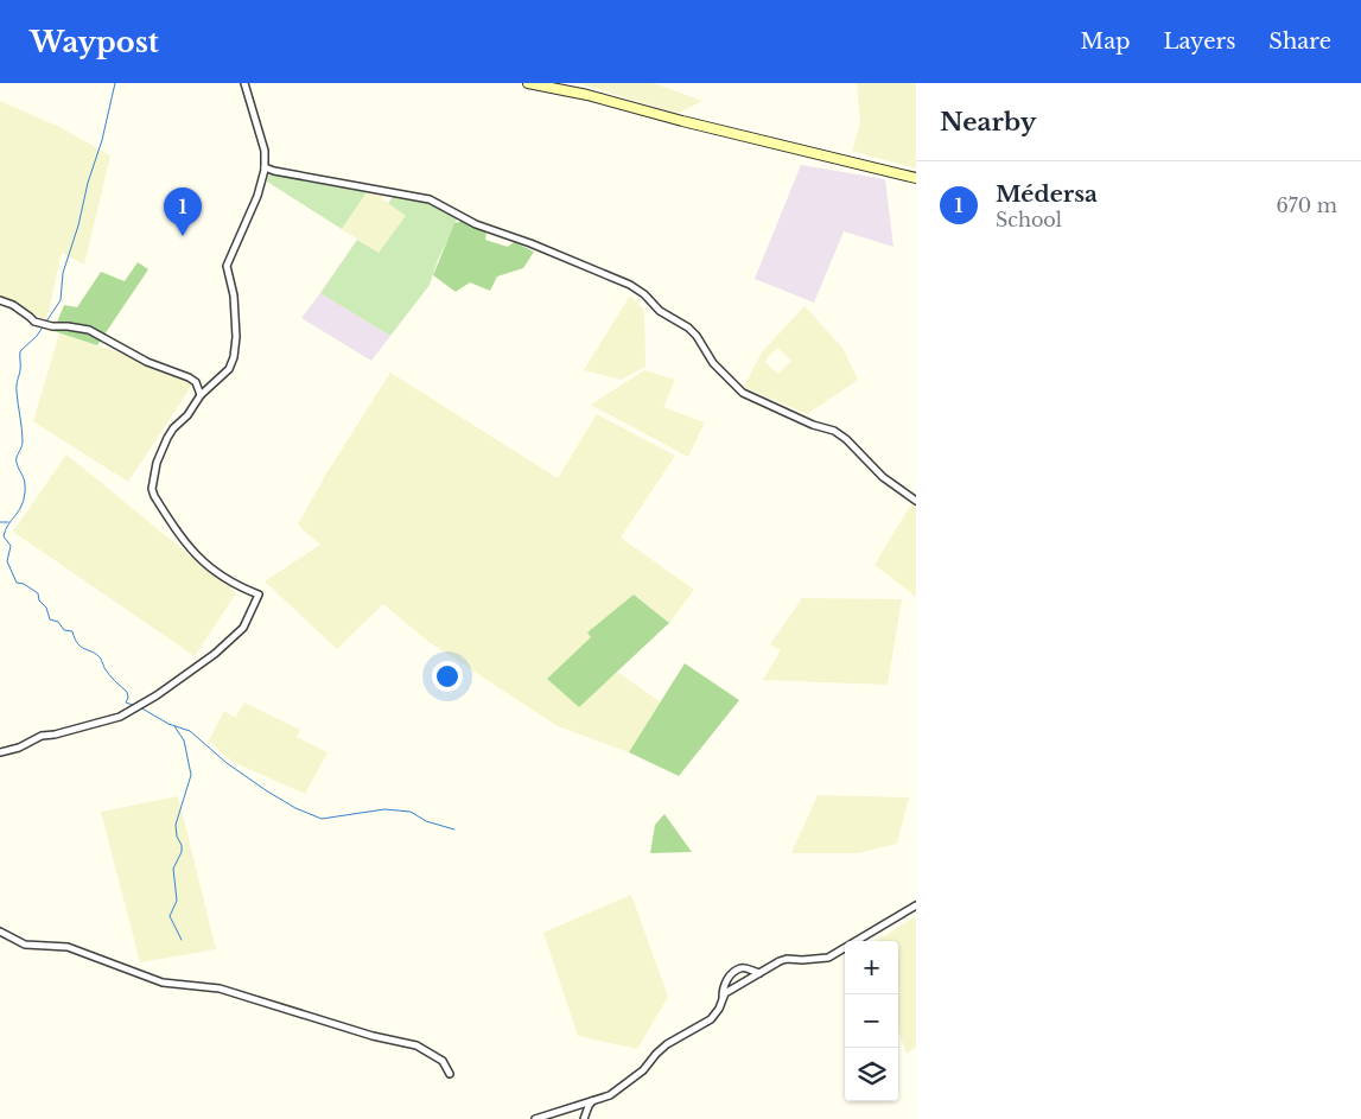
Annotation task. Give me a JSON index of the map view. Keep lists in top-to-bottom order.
{
  "page": {
    "header": "Waypost",
    "nav": ["Map", "Layers", "Share"],
    "heading": "Nearby",
    "list": [
      {
        "mark": "1",
        "name": "Médersa",
        "note": "School",
        "value": "670 m"
      }
    ],
    "pins": "1",
    "map_buttons": ["+", "−"]
  }
}
